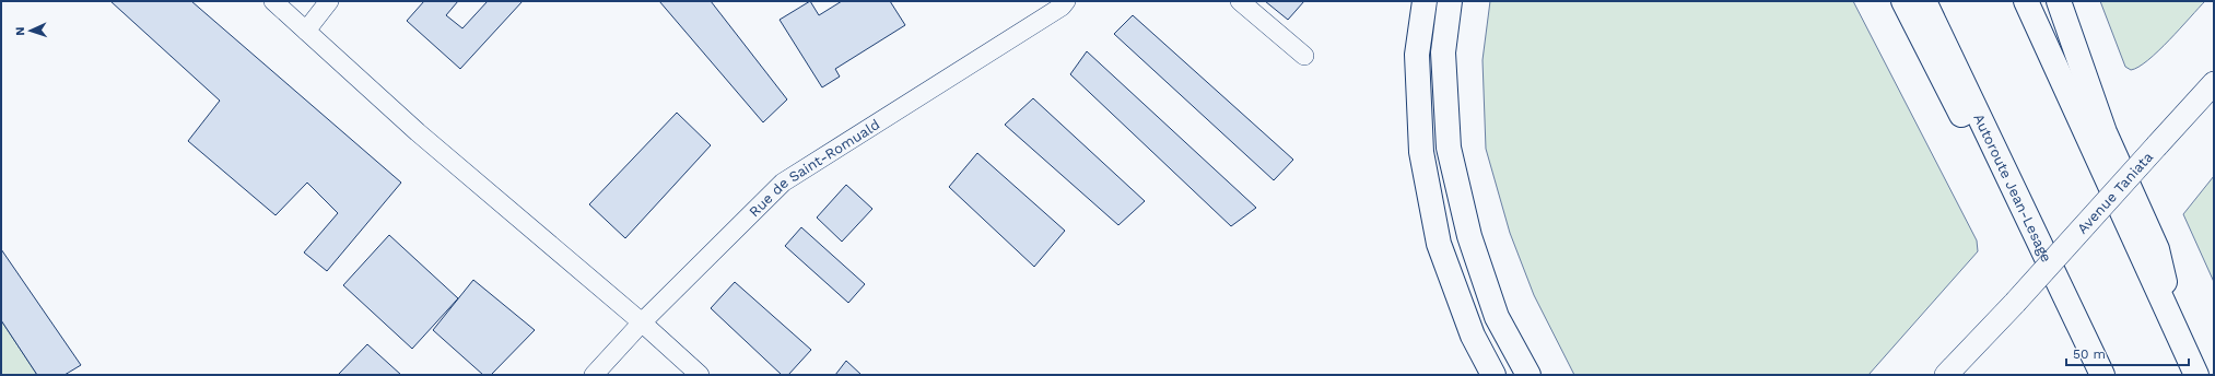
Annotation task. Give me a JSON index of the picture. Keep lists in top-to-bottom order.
{
  "streets": {
    "highway": ["Autoroute Jean-Lesage"],
    "main road": ["Avenue Taniata"],
    "street": ["Rue de Saint-Romuald"]
  },
  "scale_bar": "50 m",
  "north": "left"
}
